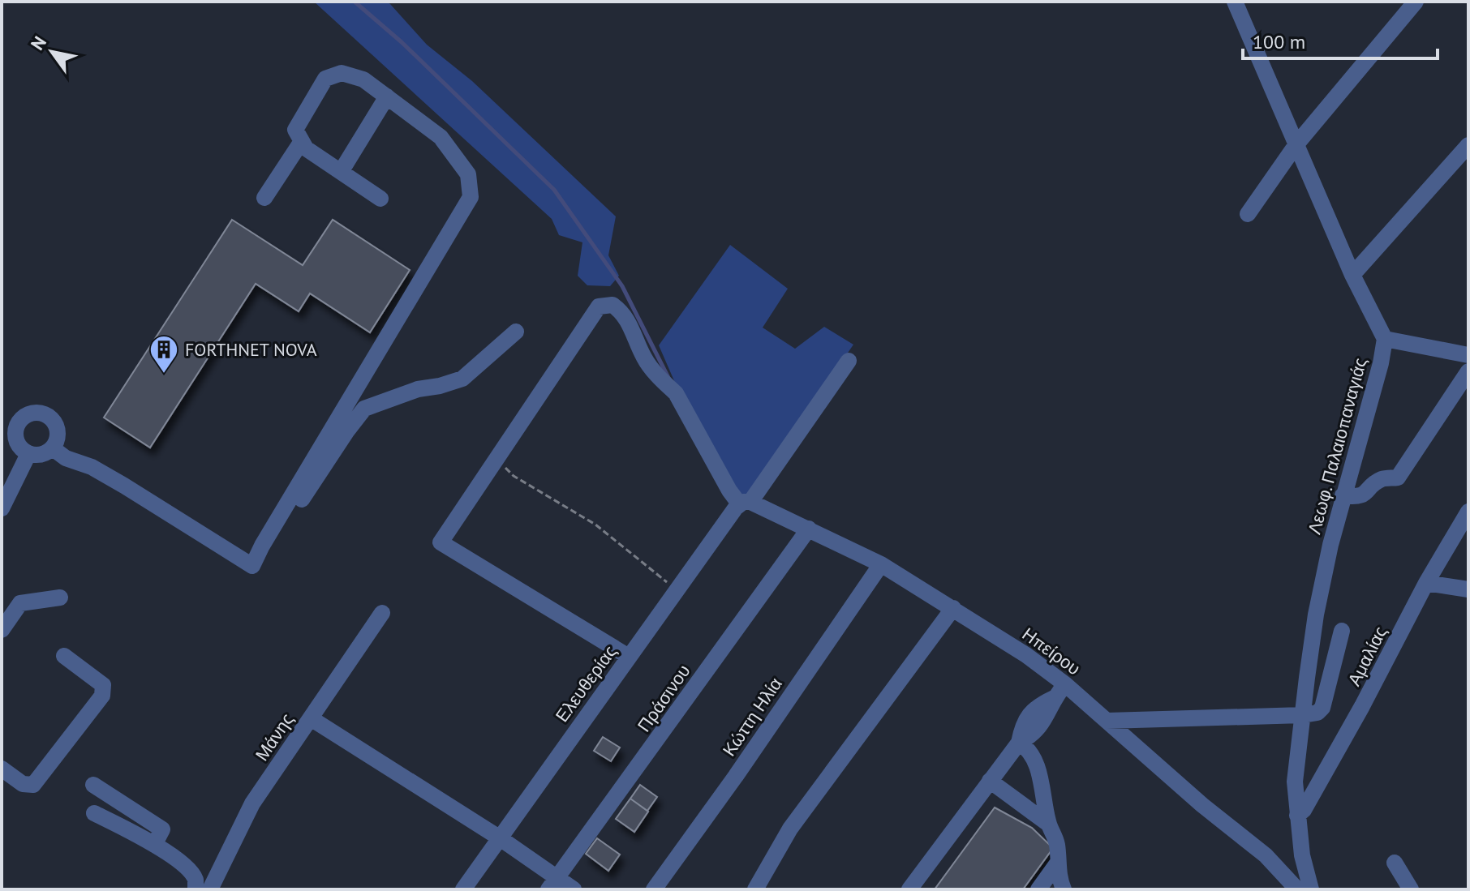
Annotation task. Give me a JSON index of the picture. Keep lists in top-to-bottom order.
{
  "streets": {
    "street": [
      "Λεωφ. Παλαιοπαναγιάς",
      "Ηπείρου",
      "Αμαλίας",
      "Ελευθερίας",
      "Πράσινου",
      "Κώττη Ηλία",
      "Μάνης"
    ]
  },
  "crossings": [
    ["Λεωφ. Παλαιοπαναγιάς", "Αμαλίας"],
    ["Ηπείρου", "Ελευθερίας"],
    ["Ηπείρου", "Πράσινου"],
    ["Ηπείρου", "Κώττη Ηλία"]
  ],
  "places": {
    "building": ["FORTHNET NOVA"]
  },
  "scale_bar": "100 m",
  "north": "top left"
}
